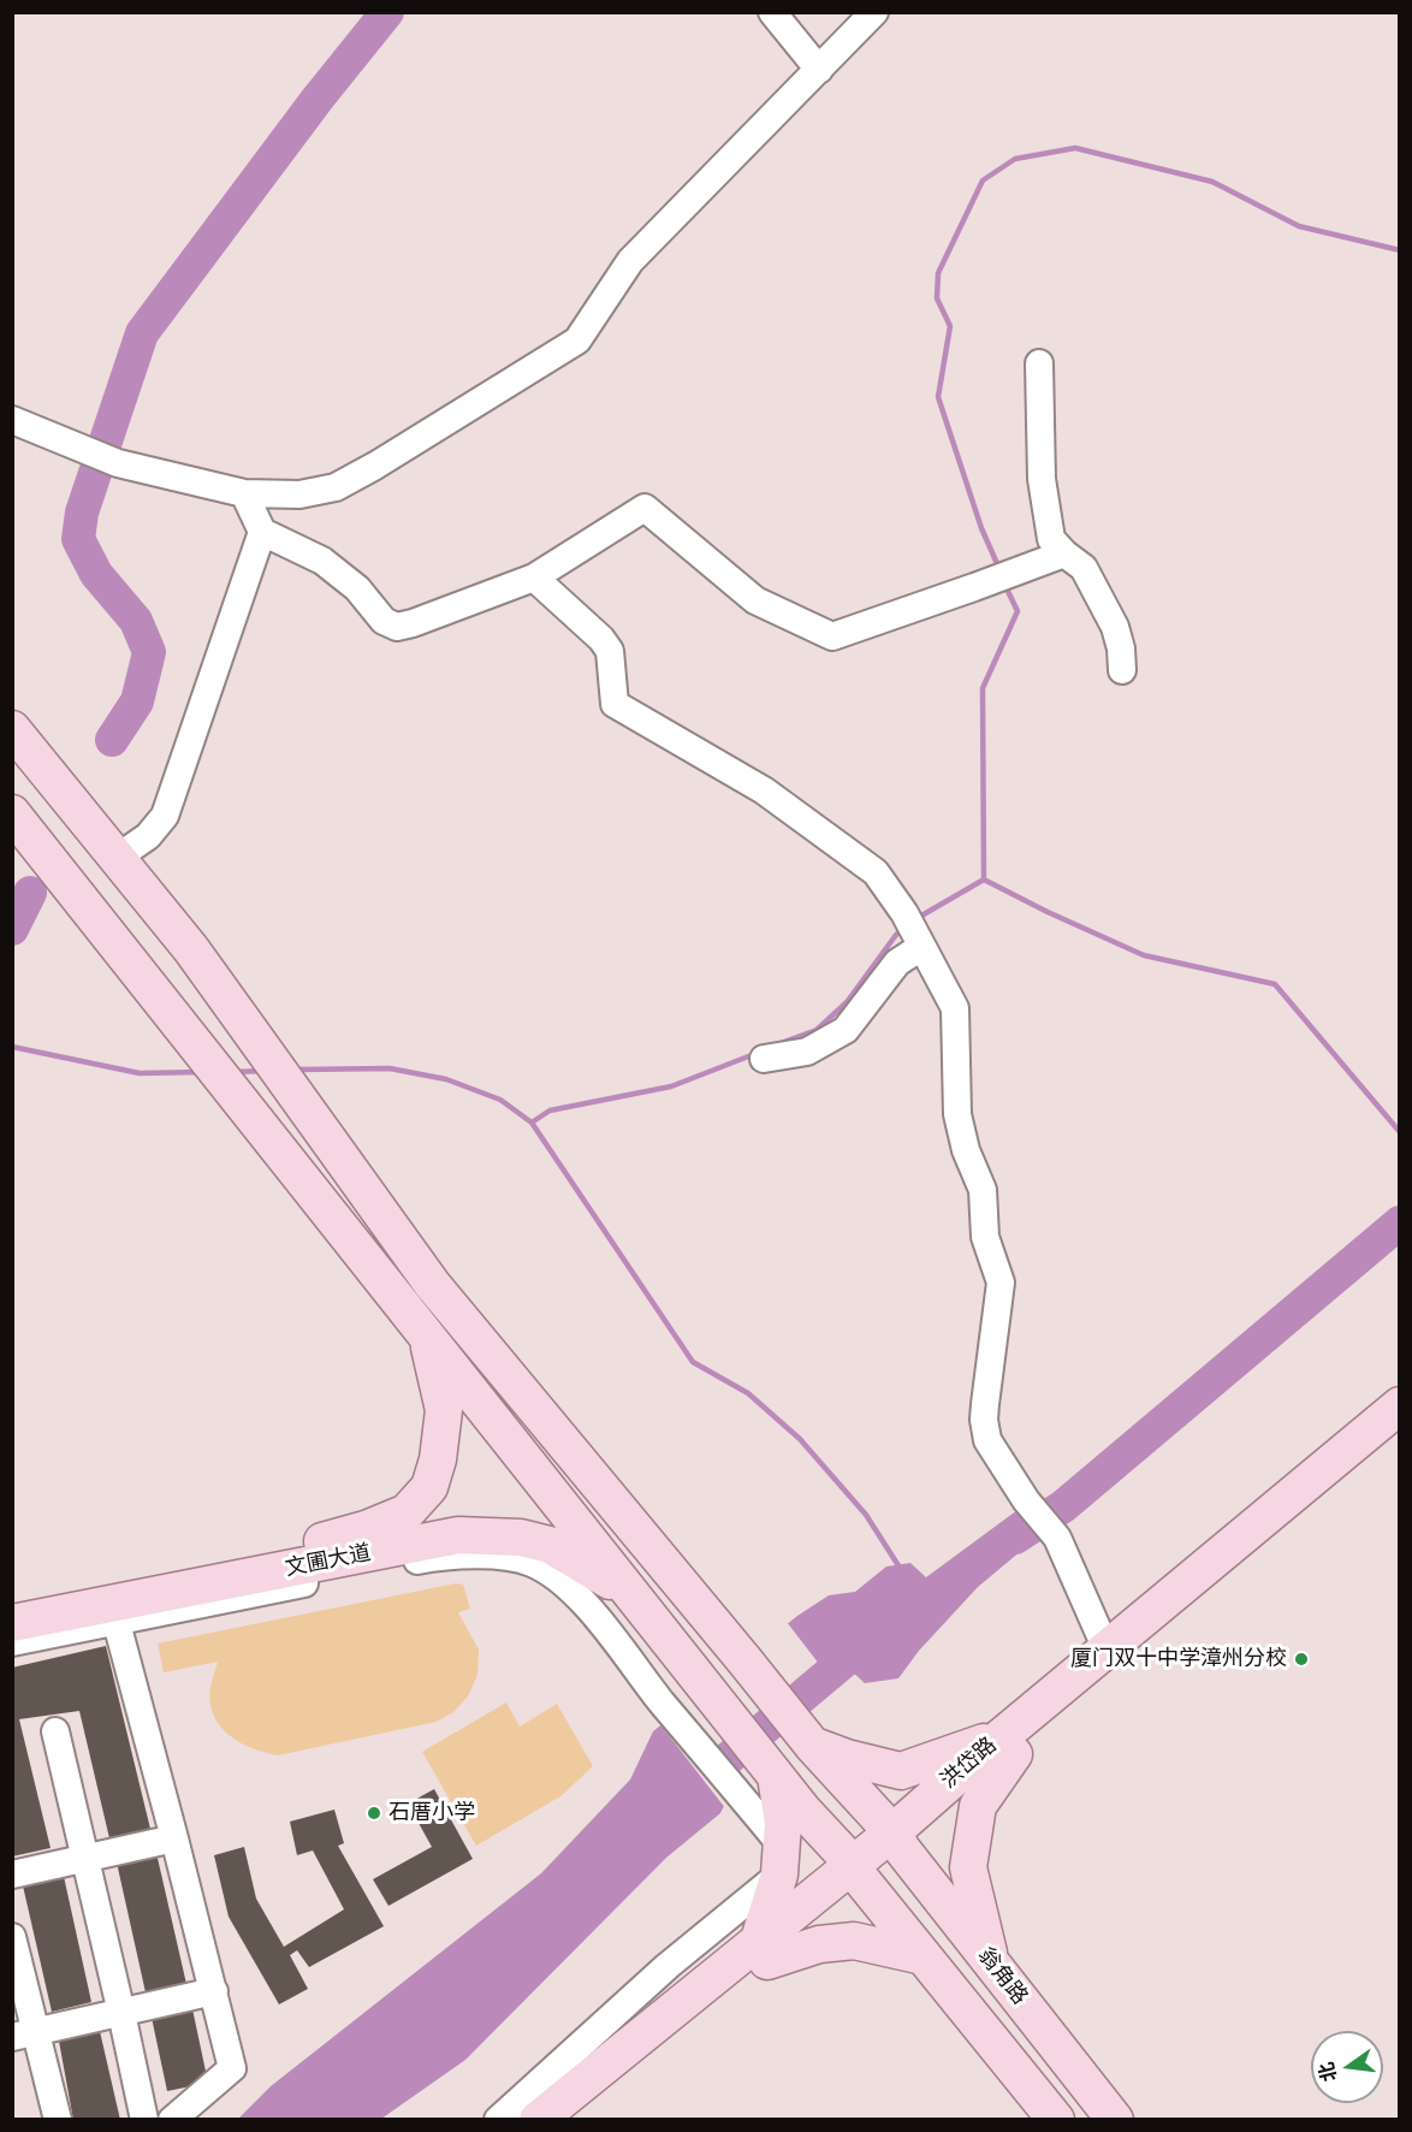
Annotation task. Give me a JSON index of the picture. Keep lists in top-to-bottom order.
{
  "streets": {
    "main road": ["文圃大道", "洪岱路", "翁角路"]
  },
  "places": ["厦门双十中学漳州分校", "石厝小学"],
  "north": "left"
}
